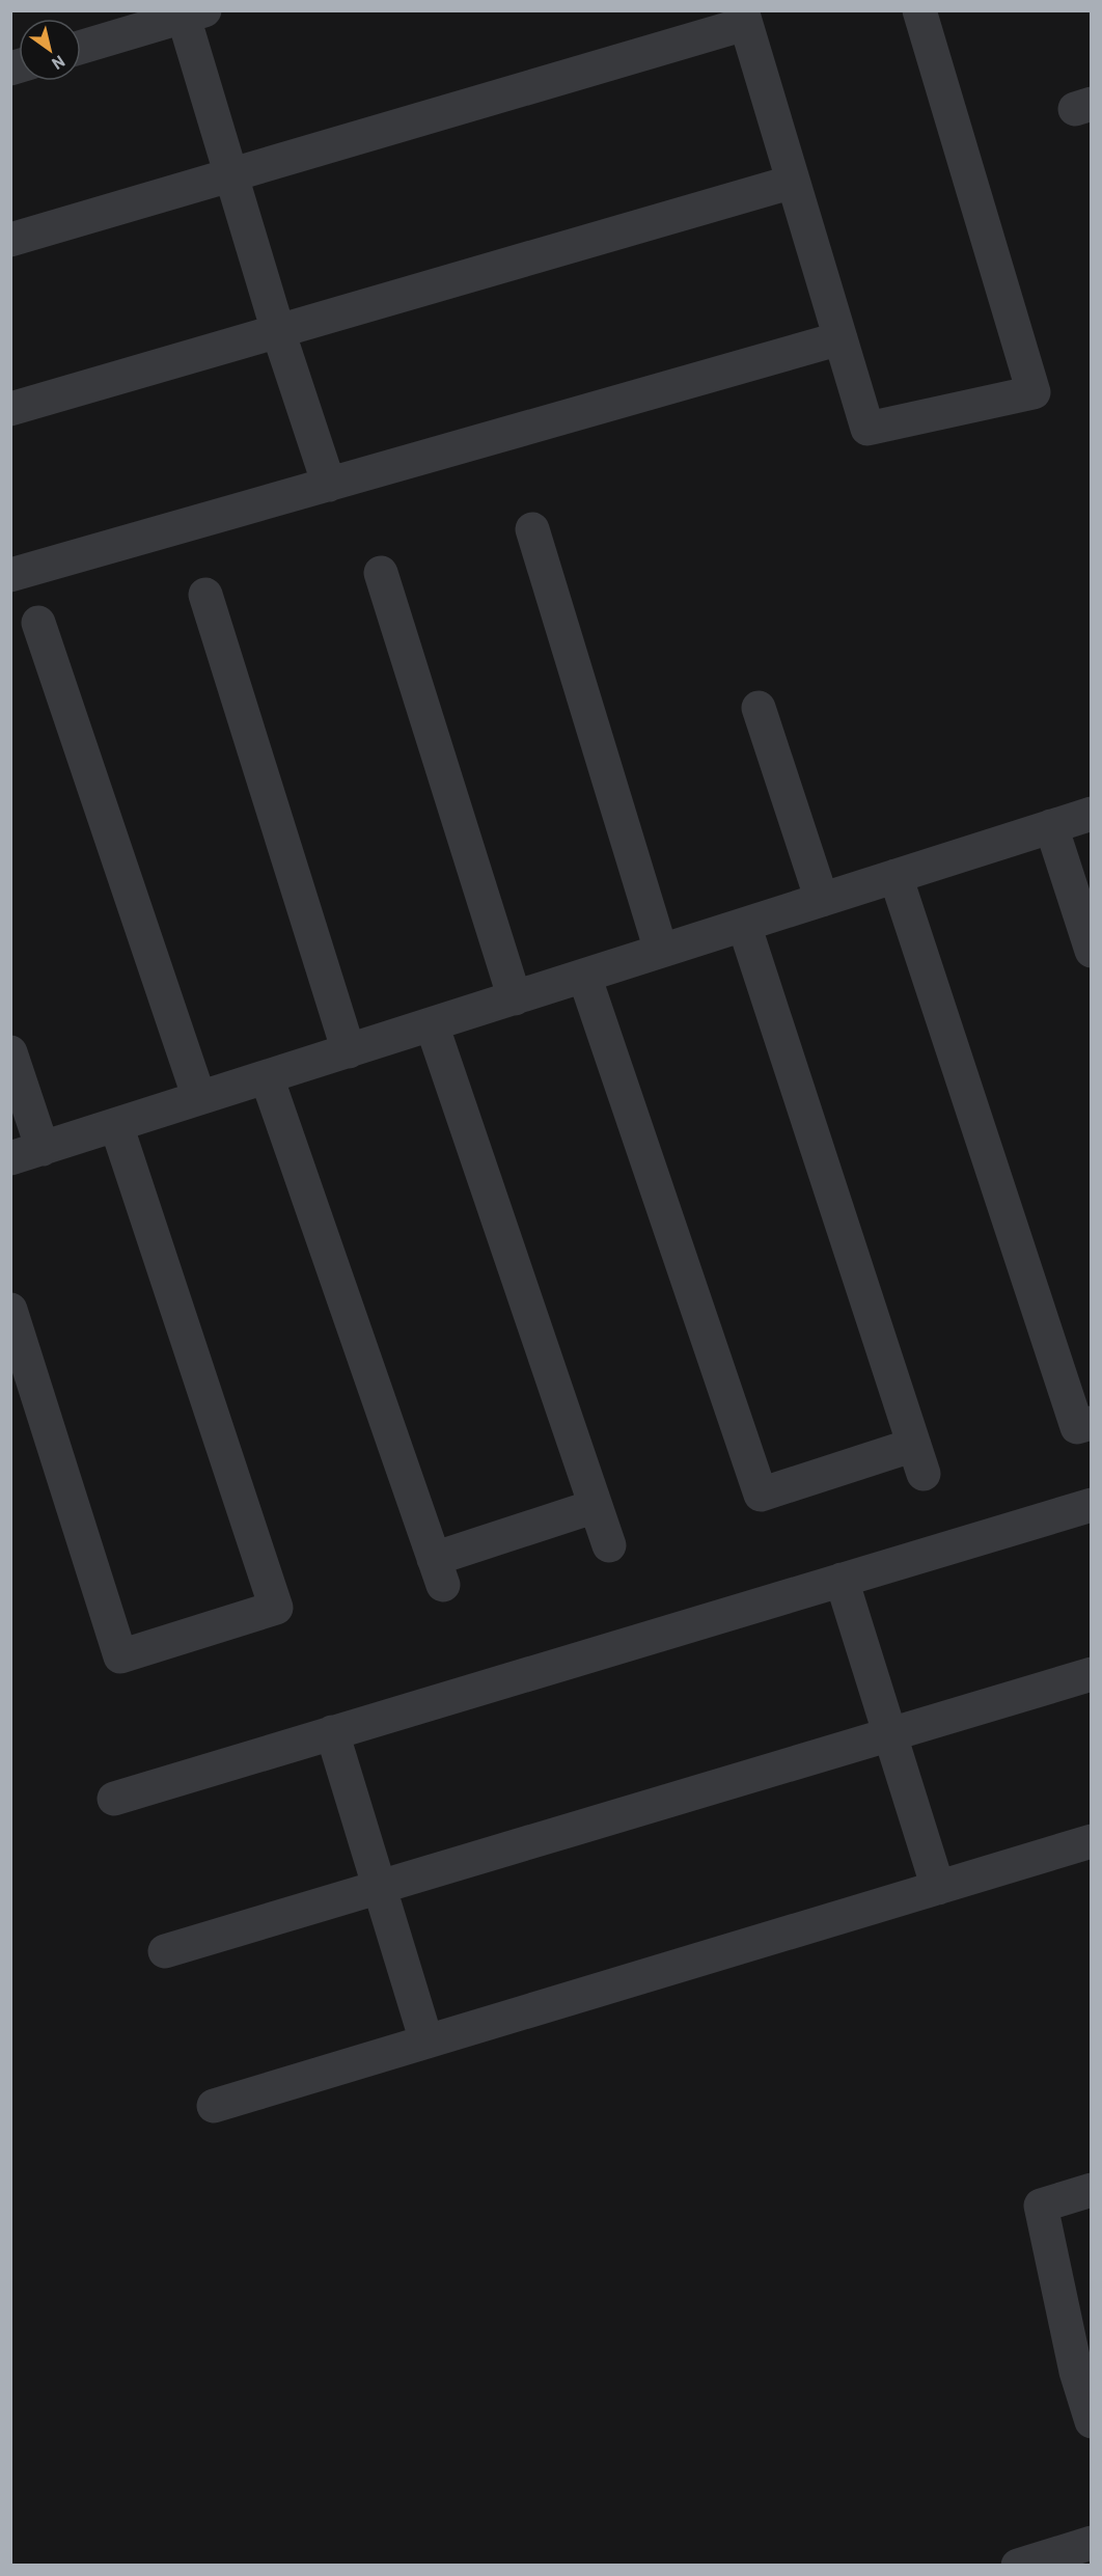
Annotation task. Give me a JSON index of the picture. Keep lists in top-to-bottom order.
{
  "north": "bottom right"
}
